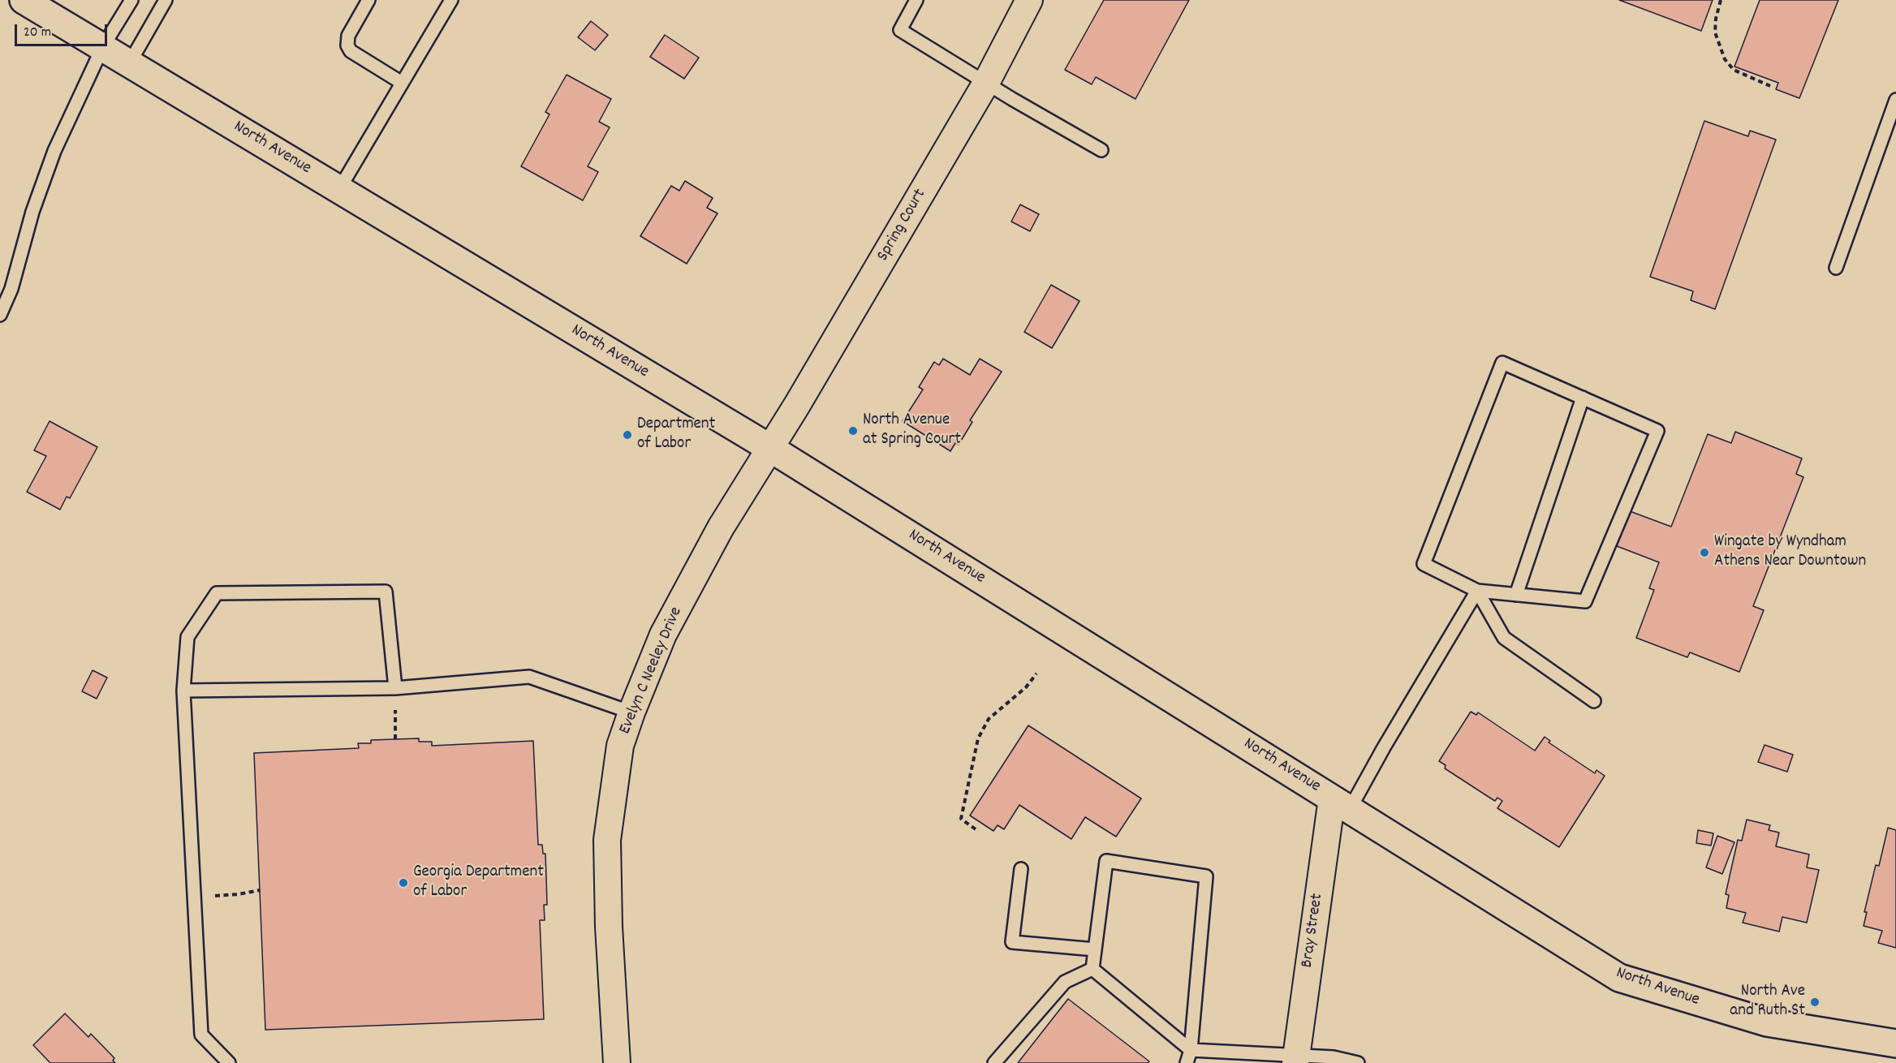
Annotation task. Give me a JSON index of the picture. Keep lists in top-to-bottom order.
{
  "streets": {
    "main road": ["North Avenue"],
    "street": ["Spring Court", "Evelyn C Neeley Drive", "Bray Street"]
  },
  "crossings": [
    ["North Avenue", "Spring Court"],
    ["North Avenue", "Evelyn C Neeley Drive"],
    ["North Avenue", "Bray Street"],
    ["Spring Court", "Evelyn C Neeley Drive"]
  ],
  "places": [
    "North Avenue at Spring Court",
    "Department of Labor",
    "Wingate by Wyndham Athens Near Downtown",
    "Georgia Department of Labor",
    "North Ave and Ruth St"
  ],
  "scale_bar": "20 m"
}
